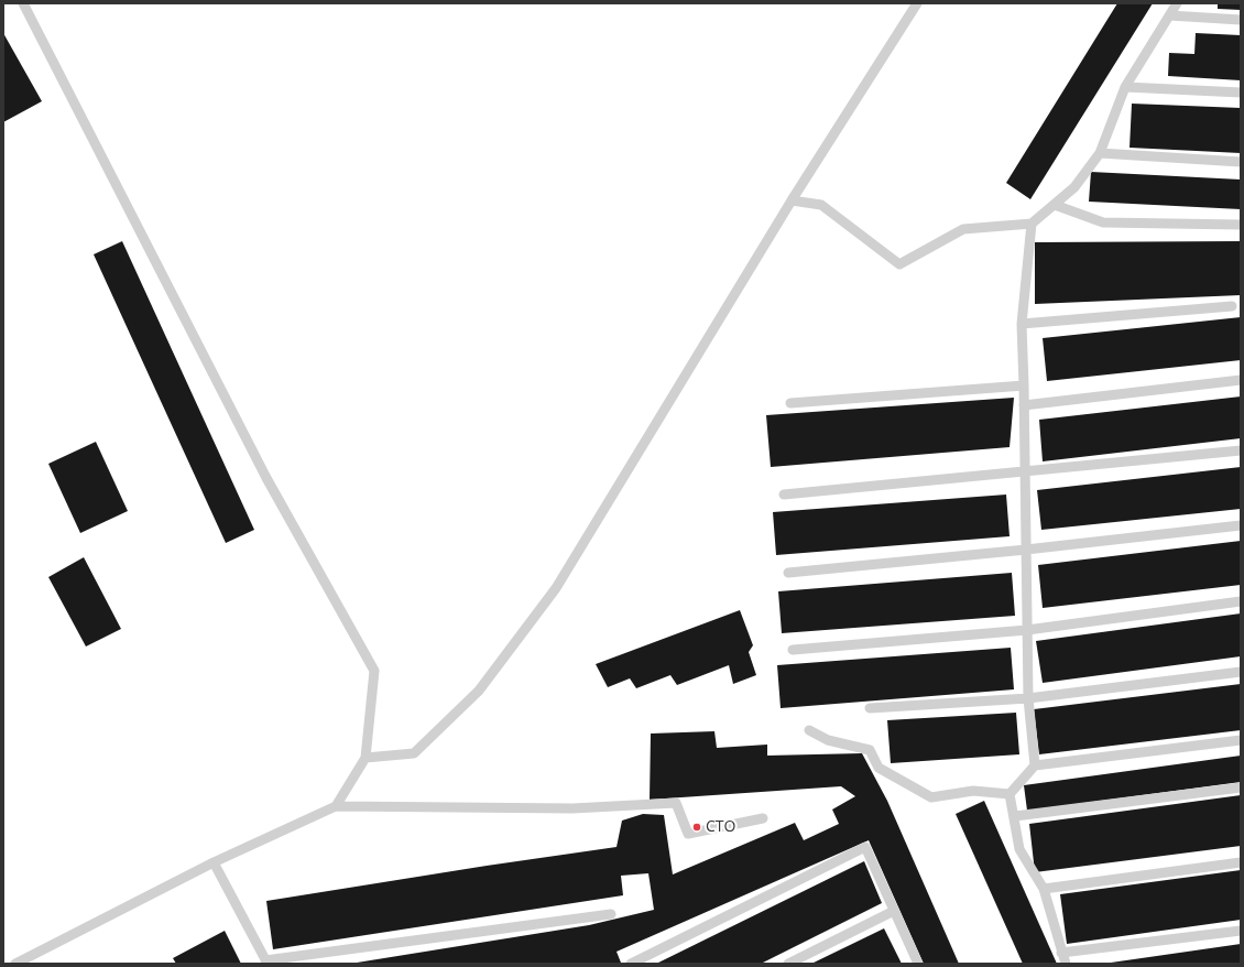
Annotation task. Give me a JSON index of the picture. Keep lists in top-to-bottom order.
{
  "places": ["СТО"]
}
